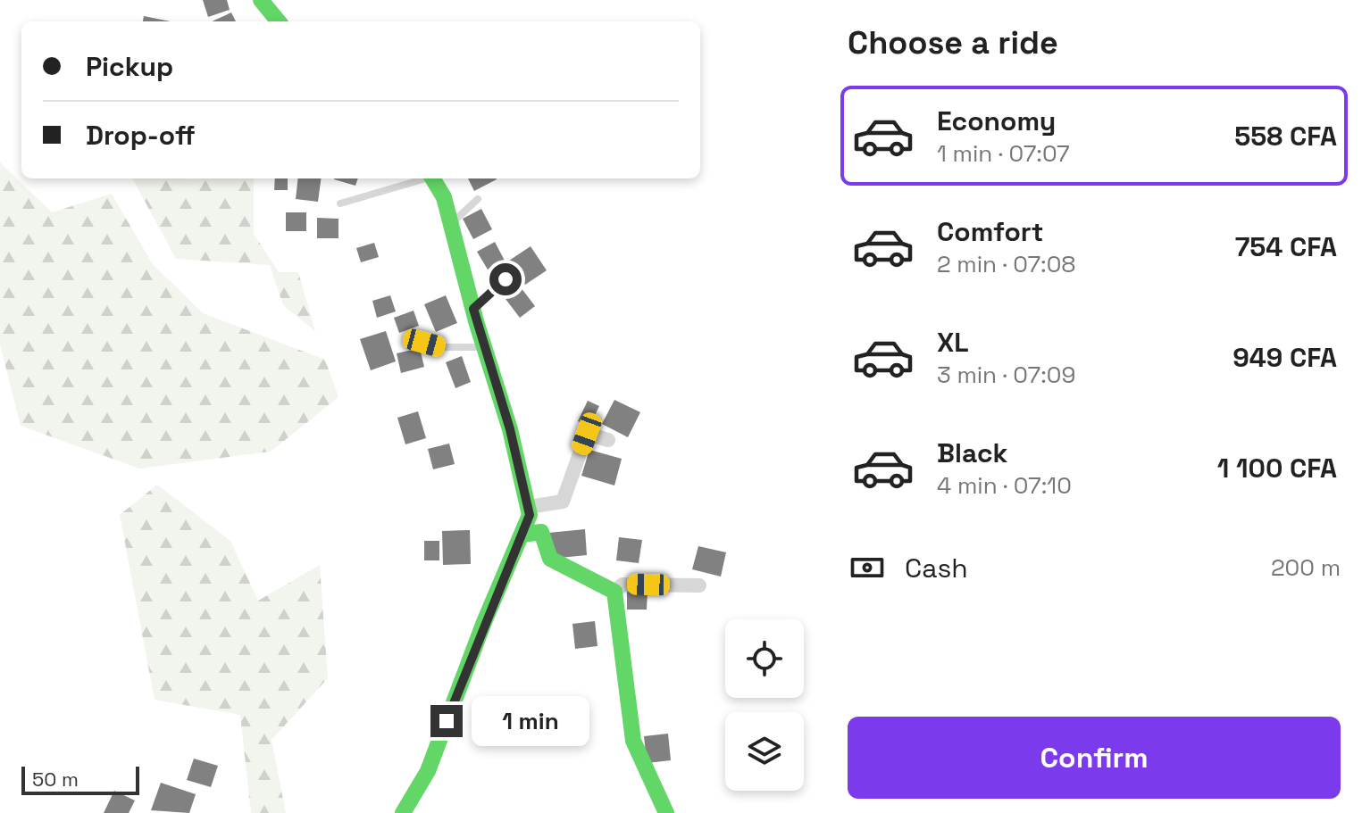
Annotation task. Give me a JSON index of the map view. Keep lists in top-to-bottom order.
{
  "scale_bar": "50 m",
  "page": {
    "heading": "Choose a ride",
    "banner": ["Pickup", "Drop-off"],
    "list": [
      {
        "name": "Economy",
        "note": "1 min · 07:07",
        "value": "558 CFA"
      },
      {
        "name": "Comfort",
        "note": "2 min · 07:08",
        "value": "754 CFA"
      },
      {
        "name": "XL",
        "note": "3 min · 07:09",
        "value": "949 CFA"
      },
      {
        "name": "Black",
        "note": "4 min · 07:10",
        "value": "1 100 CFA"
      }
    ],
    "pay": ["Cash", "200 m"],
    "bubble": "1 min",
    "buttons": "Confirm",
    "scale": "50 m"
  }
}
